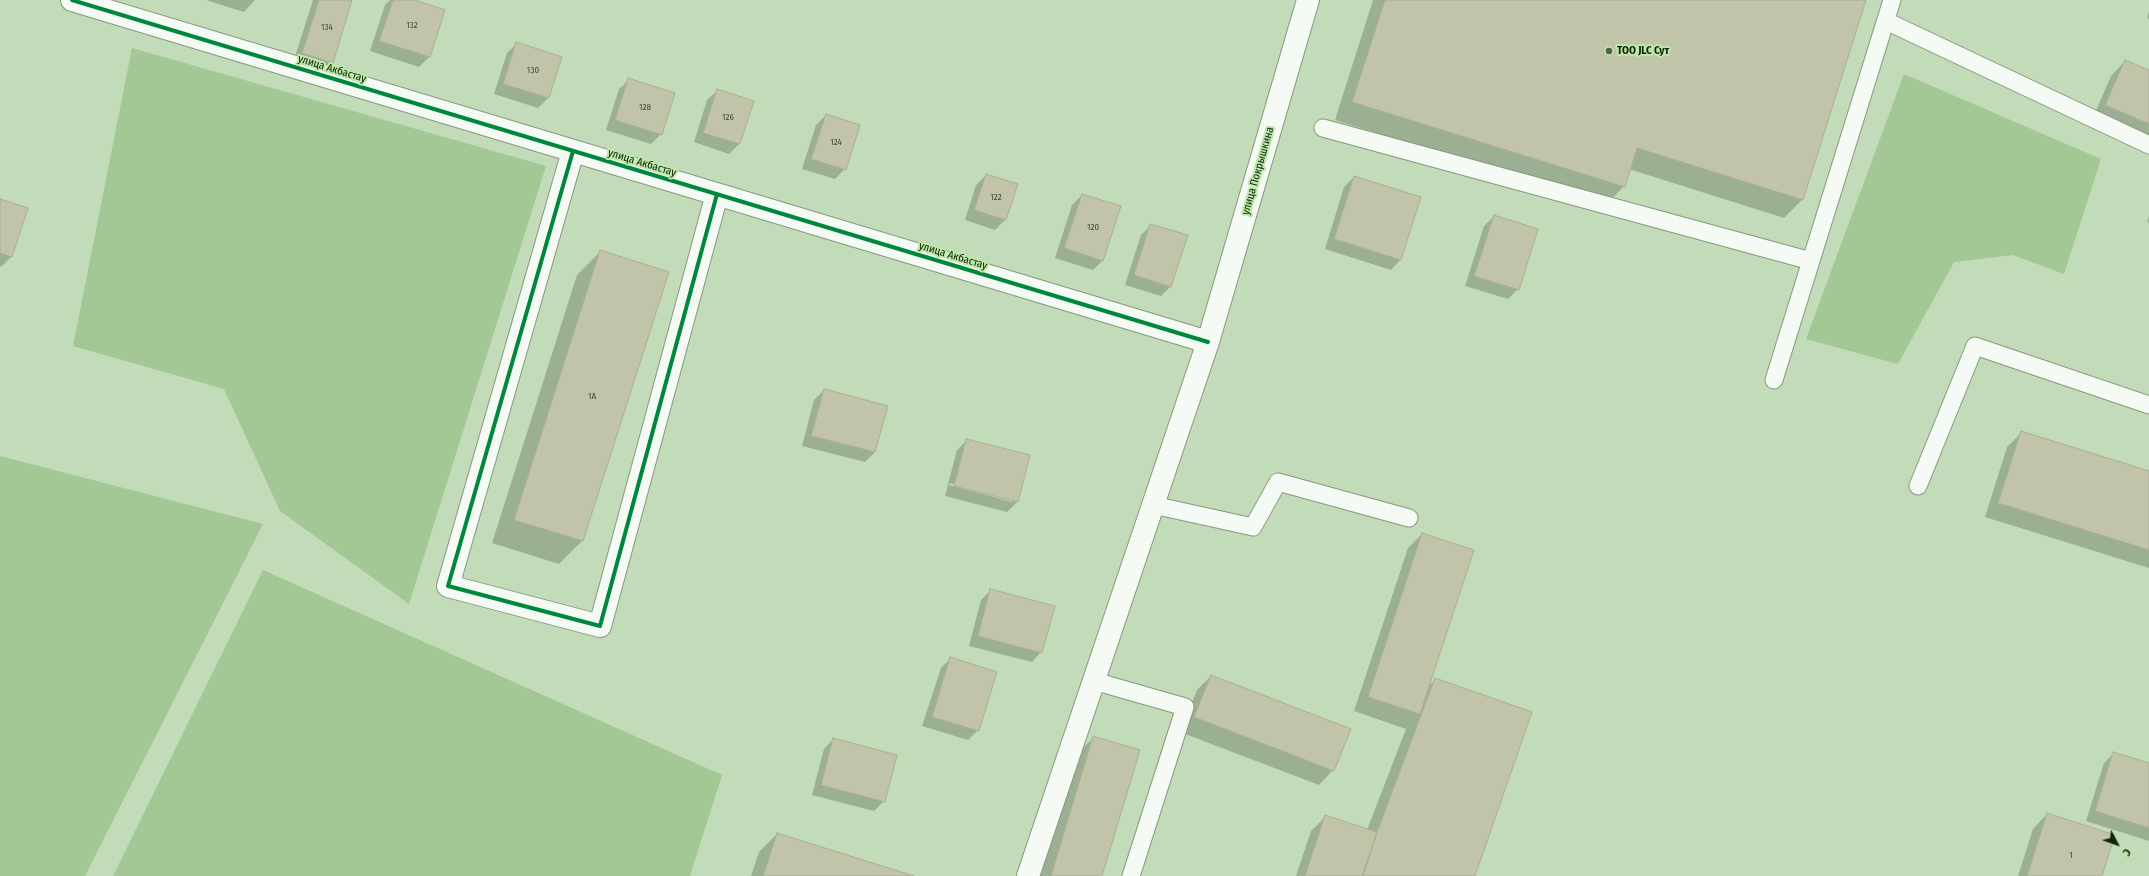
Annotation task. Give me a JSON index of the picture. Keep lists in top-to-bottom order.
{
  "streets": {
    "street": ["улица Акбастау", "улица Покрышкина"]
  },
  "crossings": [
    ["улица Акбастау", "улица Покрышкина"]
  ],
  "places": ["ТОО JLC Сут"],
  "house_numbers": [
    "132",
    "134",
    "130",
    "128",
    "126",
    "124",
    "122",
    "120",
    "1А",
    "1"
  ],
  "north": "bottom right"
}
